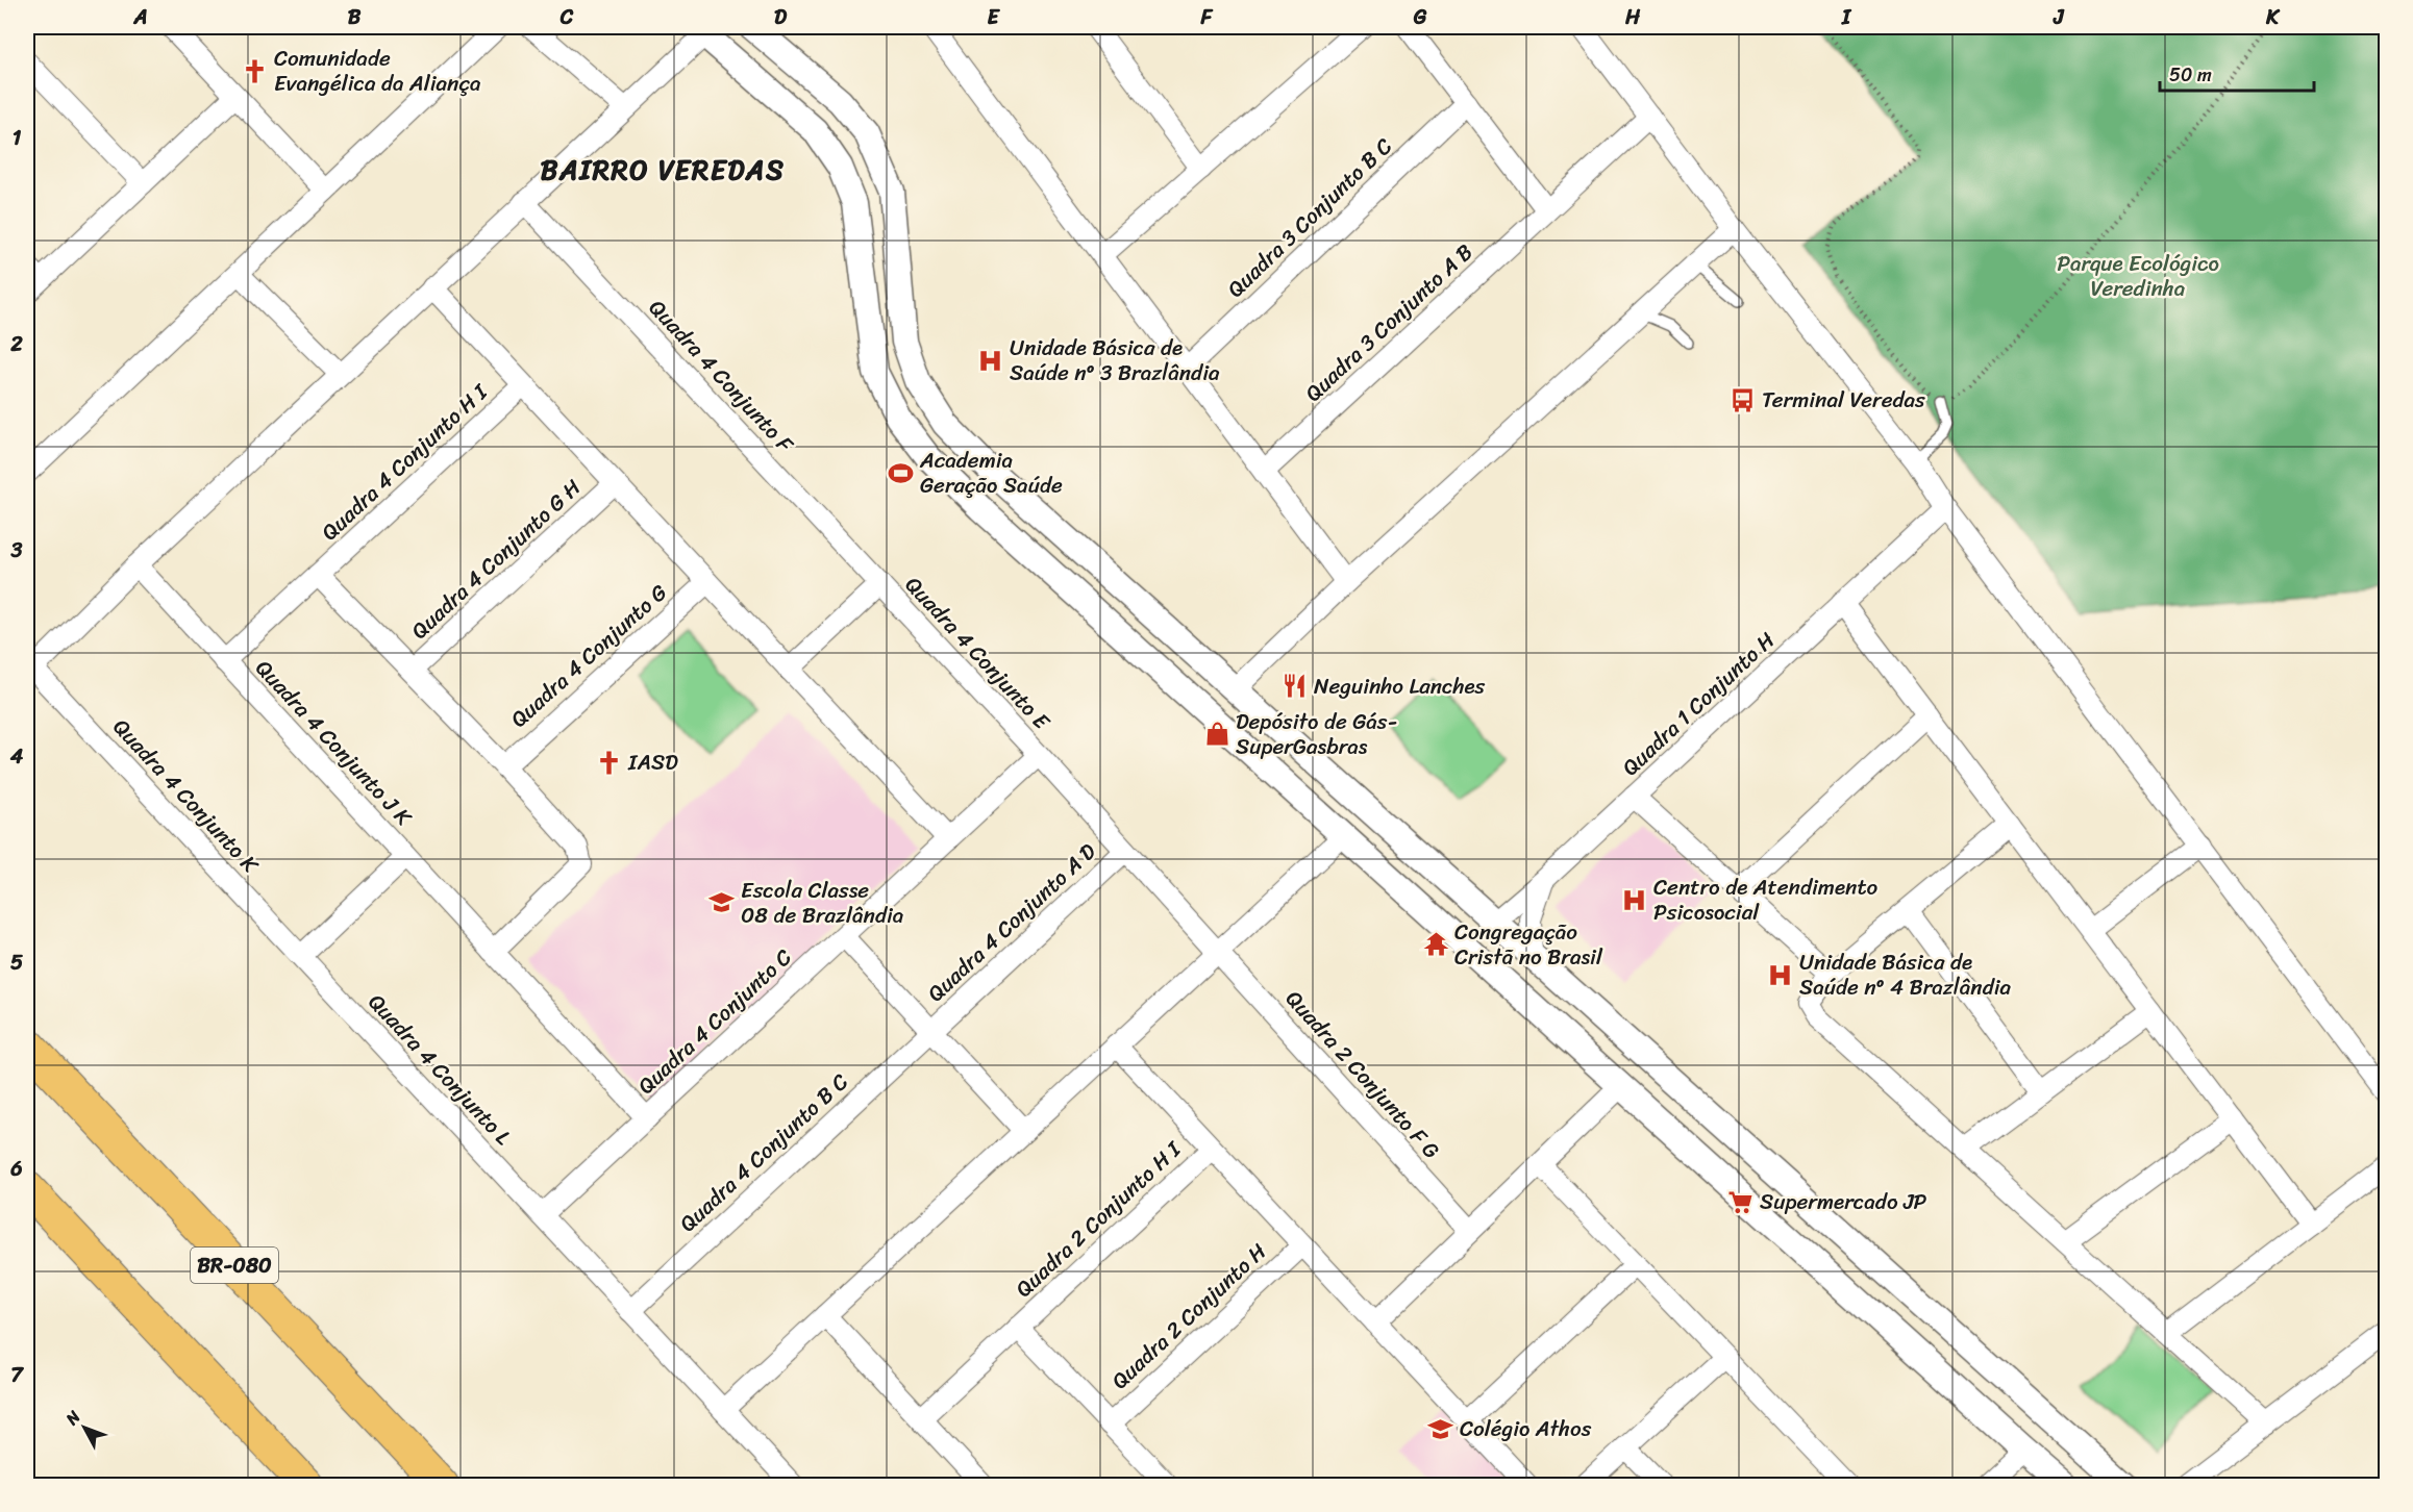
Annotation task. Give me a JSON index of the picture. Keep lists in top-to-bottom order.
{
  "streets": {
    "highway": ["BR-080"],
    "street": [
      "Quadra 3 Conjunto B C",
      "Quadra 3 Conjunto A B",
      "Quadra 4 Conjunto F",
      "Quadra 4 Conjunto H I",
      "Quadra 4 Conjunto G H",
      "Quadra 4 Conjunto E",
      "Quadra 4 Conjunto G",
      "Quadra 1 Conjunto H",
      "Quadra 4 Conjunto J K",
      "Quadra 4 Conjunto K",
      "Quadra 4 Conjunto A D",
      "Quadra 4 Conjunto C",
      "Quadra 4 Conjunto L",
      "Quadra 2 Conjunto F G",
      "Quadra 4 Conjunto B C",
      "Quadra 2 Conjunto H I",
      "Quadra 2 Conjunto H"
    ]
  },
  "crossings": [
    ["Quadra 4 Conjunto F", "Quadra 4 Conjunto E"],
    ["Quadra 4 Conjunto H I", "Quadra 4 Conjunto J K"],
    ["Quadra 4 Conjunto E", "Quadra 4 Conjunto A D"],
    ["Quadra 4 Conjunto E", "Quadra 4 Conjunto C"],
    ["Quadra 4 Conjunto E", "Quadra 2 Conjunto F G"],
    ["Quadra 4 Conjunto K", "Quadra 4 Conjunto L"],
    ["Quadra 4 Conjunto A D", "Quadra 2 Conjunto F G"],
    ["Quadra 4 Conjunto A D", "Quadra 4 Conjunto B C"],
    ["Quadra 4 Conjunto C", "Quadra 4 Conjunto L"]
  ],
  "districts": ["BAIRRO VEREDAS"],
  "parks": ["Parque Ecológico Veredinha"],
  "places": {
    "church": ["Comunidade Evangélica da Aliança", "IASD"],
    "hospital": ["Unidade Básica de Saúde nº 3 Brazlândia", "Centro de Atendimento Psicosocial", "Unidade Básica de Saúde nº 4 Brazlândia"],
    "bus stop": ["Terminal Veredas"],
    "sports": ["Academia Geração Saúde"],
    "restaurant": ["Neguinho Lanches"],
    "shop": ["Depósito de Gás- SuperGasbras"],
    "school or university": ["Escola Classe 08 de Brazlândia", "Colégio Athos"],
    "temple": ["Congregação Cristã no Brasil"],
    "supermarket": ["Supermercado JP"]
  },
  "scale_bar": "50 m",
  "north": "top left",
  "grid": {
    "columns": [
      "A",
      "B",
      "C",
      "D",
      "E",
      "F",
      "G",
      "H",
      "I",
      "J",
      "K"
    ],
    "rows": [
      "1",
      "2",
      "3",
      "4",
      "5",
      "6",
      "7"
    ]
  }
}
